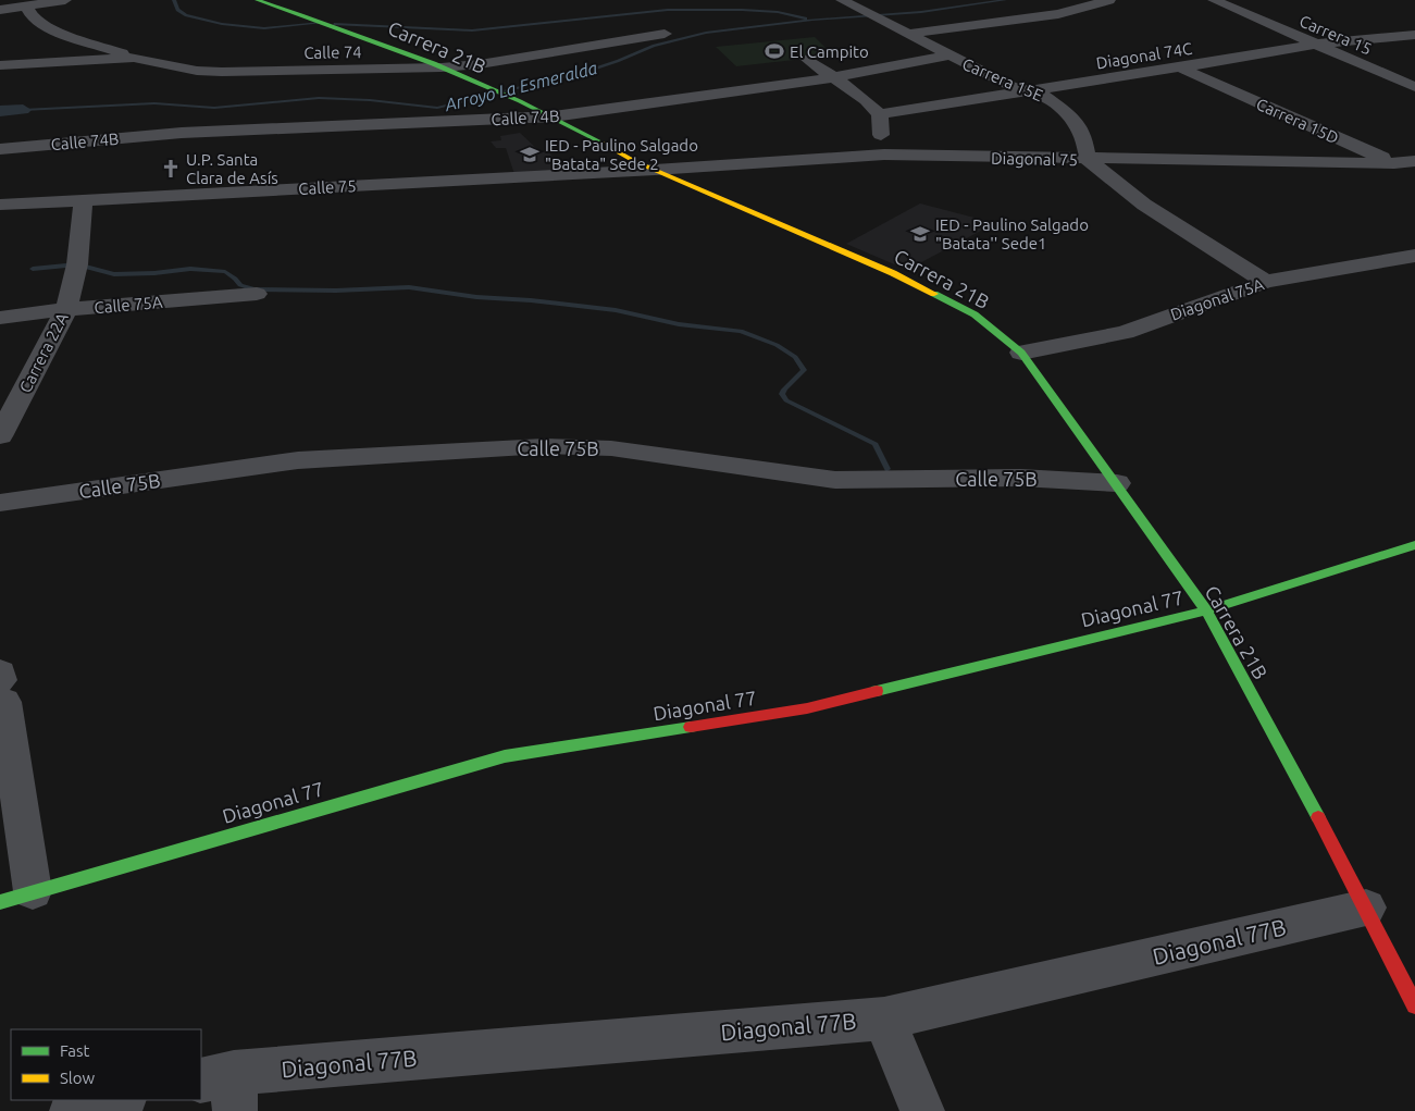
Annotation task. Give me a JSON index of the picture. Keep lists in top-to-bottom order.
{
  "streets": {
    "street": [
      "Carrera 15",
      "Carrera 21B",
      "Calle 74",
      "Diagonal 74C",
      "Carrera 15E",
      "Calle 74B",
      "Carrera 15D",
      "Diagonal 75",
      "Calle 75",
      "Diagonal 75A",
      "Calle 75A",
      "Carrera 22A",
      "Calle 75B",
      "Diagonal 77",
      "Diagonal 77B"
    ]
  },
  "crossings": [
    ["Carrera 15", "Diagonal 74C"],
    ["Carrera 21B", "Calle 74"],
    ["Carrera 21B", "Calle 74B"],
    ["Carrera 21B", "Diagonal 75"],
    ["Carrera 21B", "Calle 75"],
    ["Carrera 21B", "Diagonal 75A"],
    ["Carrera 21B", "Calle 75B"],
    ["Carrera 21B", "Diagonal 77"],
    ["Carrera 21B", "Diagonal 77B"],
    ["Diagonal 74C", "Carrera 15E"],
    ["Diagonal 74C", "Carrera 15D"],
    ["Carrera 15E", "Calle 74B"],
    ["Carrera 15E", "Diagonal 75"],
    ["Carrera 15D", "Diagonal 75"],
    ["Diagonal 75", "Calle 75"],
    ["Calle 75", "Carrera 22A"],
    ["Calle 75A", "Carrera 22A"]
  ],
  "water": ["Arroyo La Esmeralda"],
  "places": {
    "sports": ["El Campito"],
    "school or university": ["IED - Paulino Salgado \"Batata\" Sede 2", "IED - Paulino Salgado \"Batata'' Sede1"],
    "church": ["U.P. Santa Clara de Asís"]
  },
  "legend": ["Fast", "Slow"]
}
